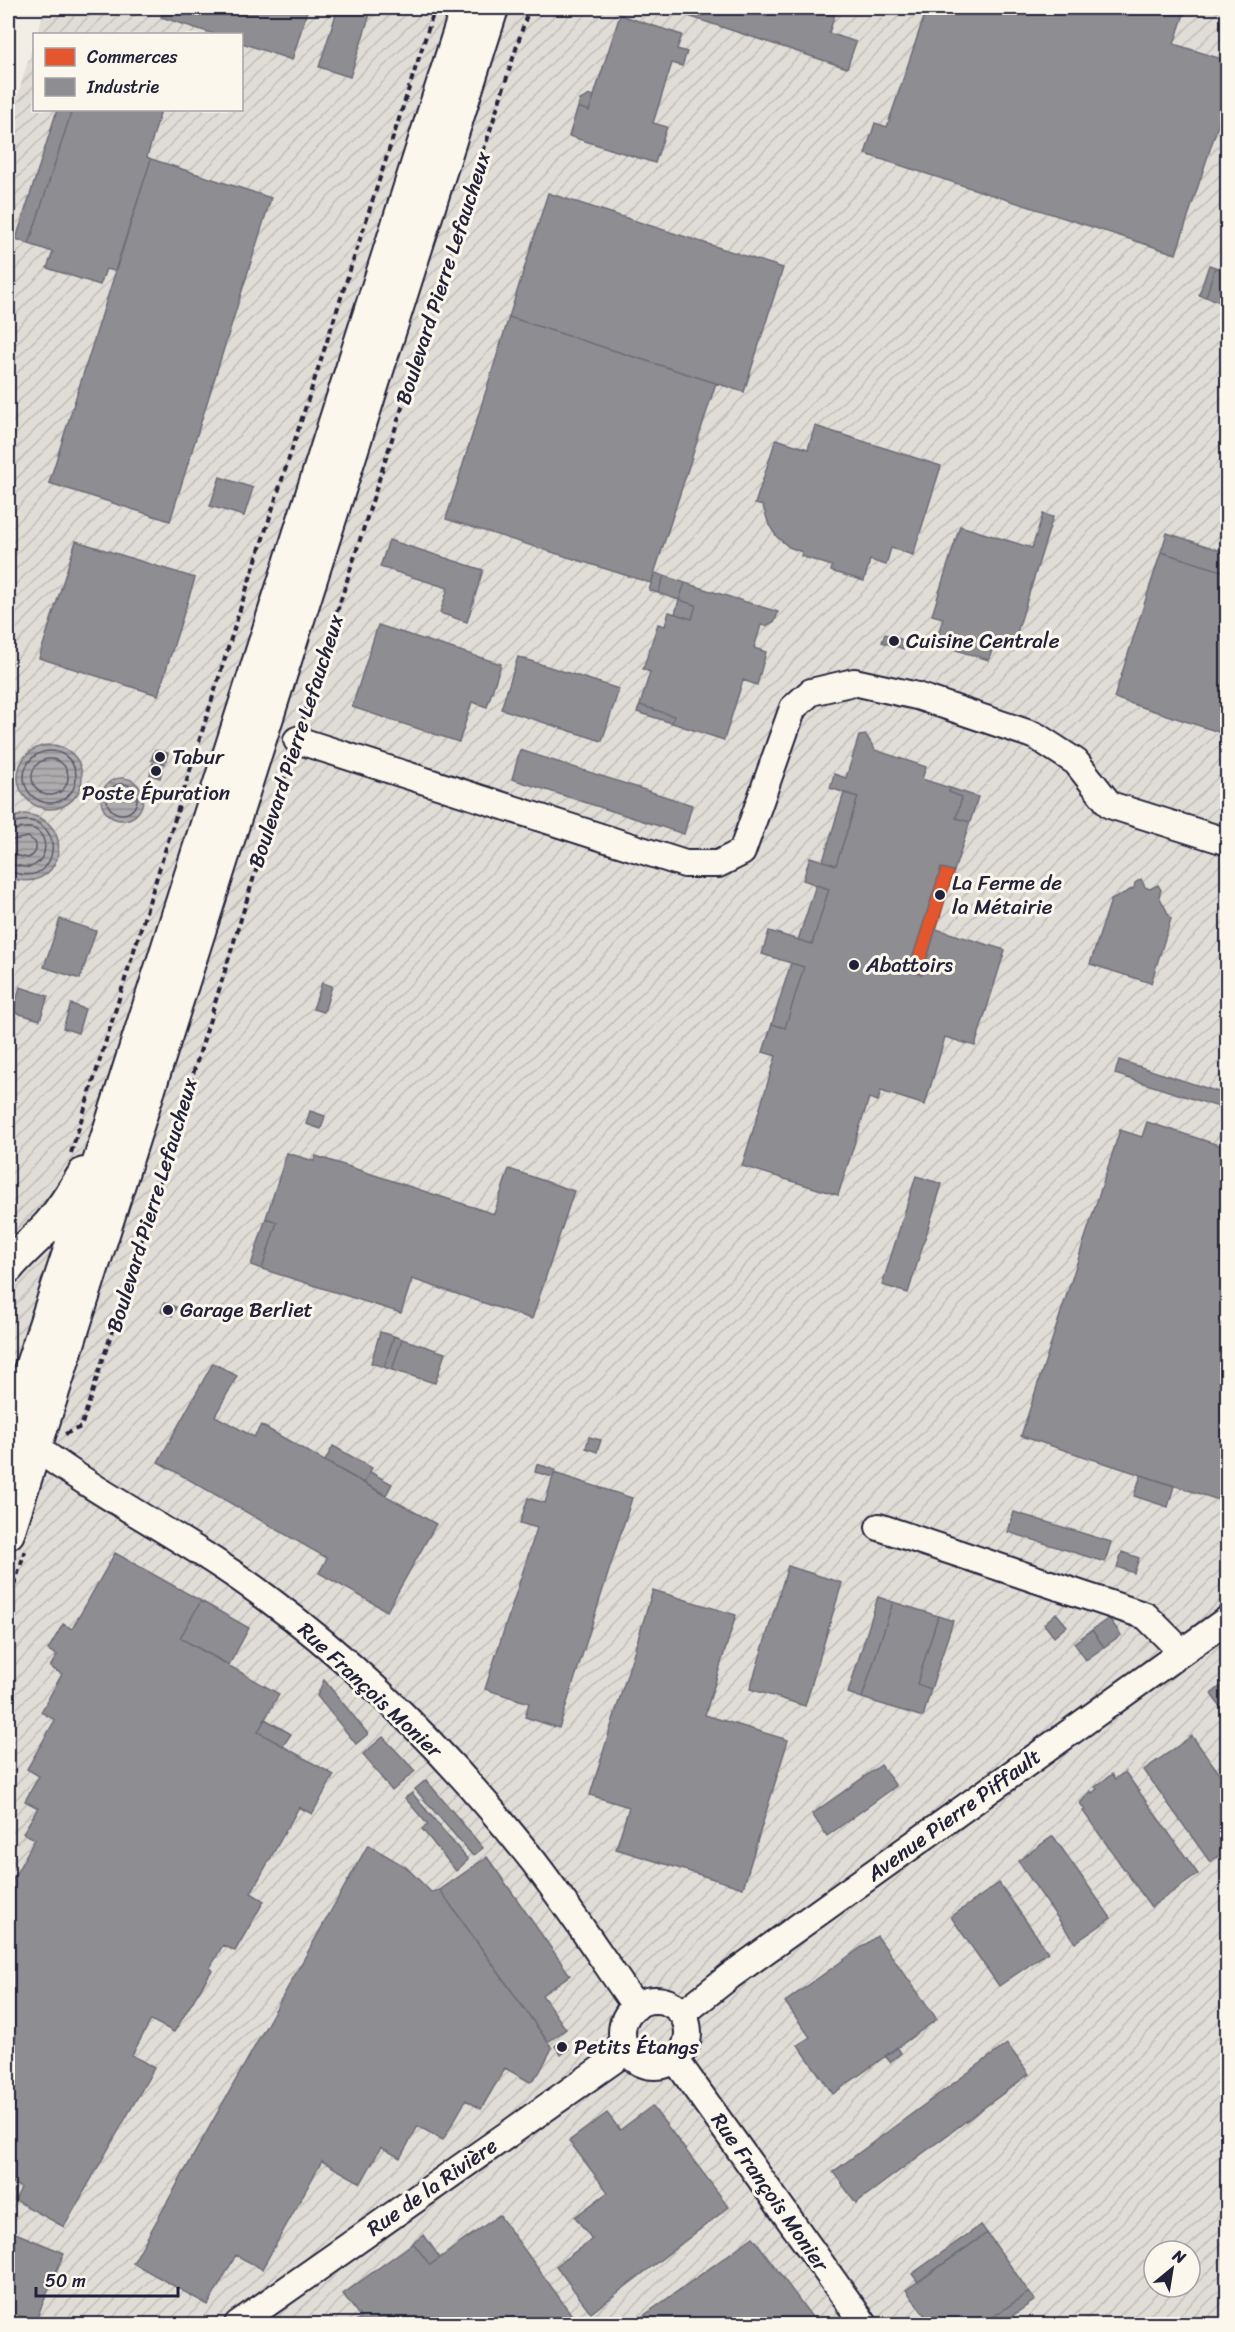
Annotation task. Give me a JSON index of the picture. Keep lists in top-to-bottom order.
{
  "streets": {
    "main road": ["Boulevard Pierre Lefaucheux"],
    "street": ["Rue François Monier", "Avenue Pierre Piffault", "Rue de la Rivière"]
  },
  "crossings": [
    ["Boulevard Pierre Lefaucheux", "Rue François Monier"],
    ["Rue François Monier", "Avenue Pierre Piffault"],
    ["Rue François Monier", "Rue de la Rivière"],
    ["Avenue Pierre Piffault", "Rue de la Rivière"]
  ],
  "places": [
    "Cuisine Centrale",
    "Tabur",
    "Poste Épuration",
    "La Ferme de la Métairie",
    "Abattoirs",
    "Garage Berliet",
    "Petits Étangs"
  ],
  "legend": ["Commerces", "Industrie"],
  "scale_bar": "50 m",
  "north": "top right"
}
